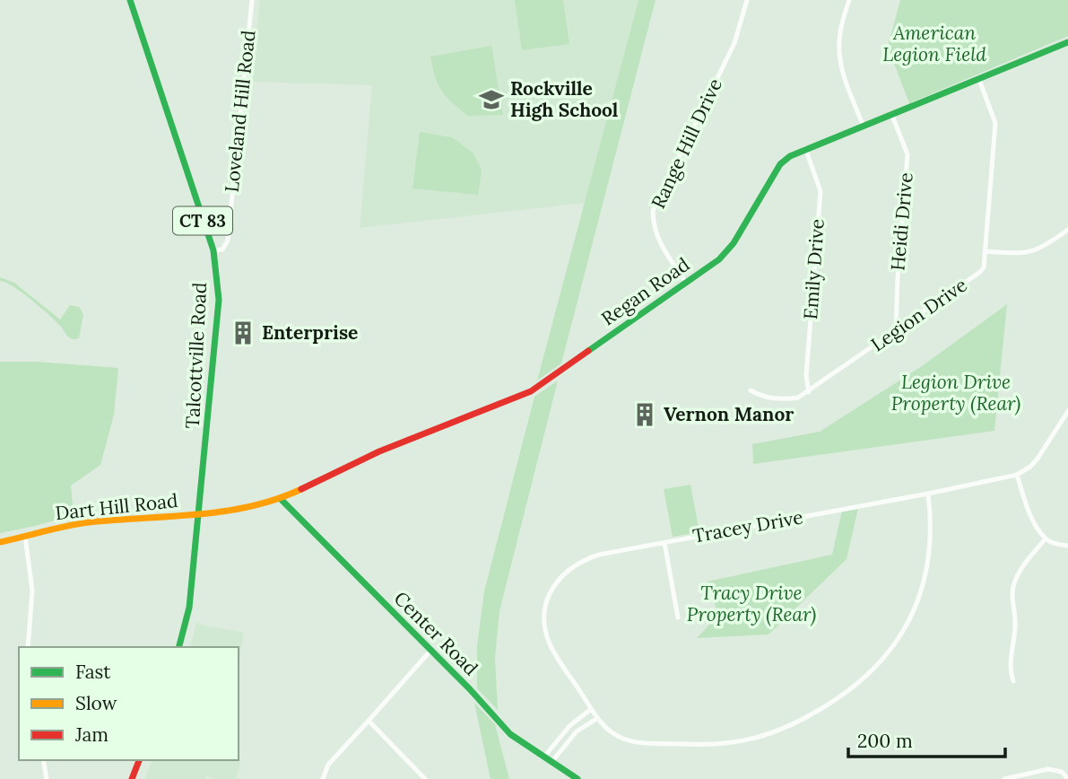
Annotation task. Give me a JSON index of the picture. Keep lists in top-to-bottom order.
{
  "streets": {
    "street": [
      "Loveland Hill Road",
      "Range Hill Drive",
      "CT 83",
      "Heidi Drive",
      "Emily Drive",
      "Regan Road",
      "Legion Drive",
      "Talcottville Road",
      "Dart Hill Road",
      "Tracey Drive",
      "Center Road"
    ]
  },
  "crossings": [
    ["Loveland Hill Road", "Talcottville Road"],
    ["Range Hill Drive", "Regan Road"],
    ["Heidi Drive", "Regan Road"],
    ["Heidi Drive", "Legion Drive"],
    ["Emily Drive", "Regan Road"],
    ["Emily Drive", "Legion Drive"],
    ["Regan Road", "Legion Drive"],
    ["Regan Road", "Talcottville Road"],
    ["Regan Road", "Dart Hill Road"],
    ["Regan Road", "Center Road"],
    ["Talcottville Road", "Dart Hill Road"]
  ],
  "parks": ["American Legion Field", "Legion Drive Property (Rear)", "Tracy Drive Property (Rear)"],
  "places": {
    "school or university": ["Rockville High School"],
    "building": ["Enterprise", "Vernon Manor"]
  },
  "legend": ["Fast", "Slow", "Jam"],
  "scale_bar": "200 m"
}
